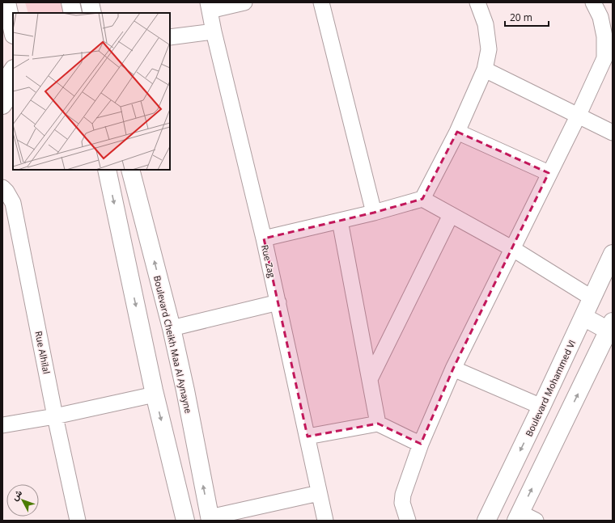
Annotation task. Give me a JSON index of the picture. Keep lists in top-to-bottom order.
{
  "streets": {
    "main road": ["Boulevard Cheikh Maa Al Aynayne", "Boulevard Mohammed VI"],
    "street": ["Rue Zag", "Rue Alhilal"]
  },
  "scale_bar": "20 m",
  "north": "top left"
}
